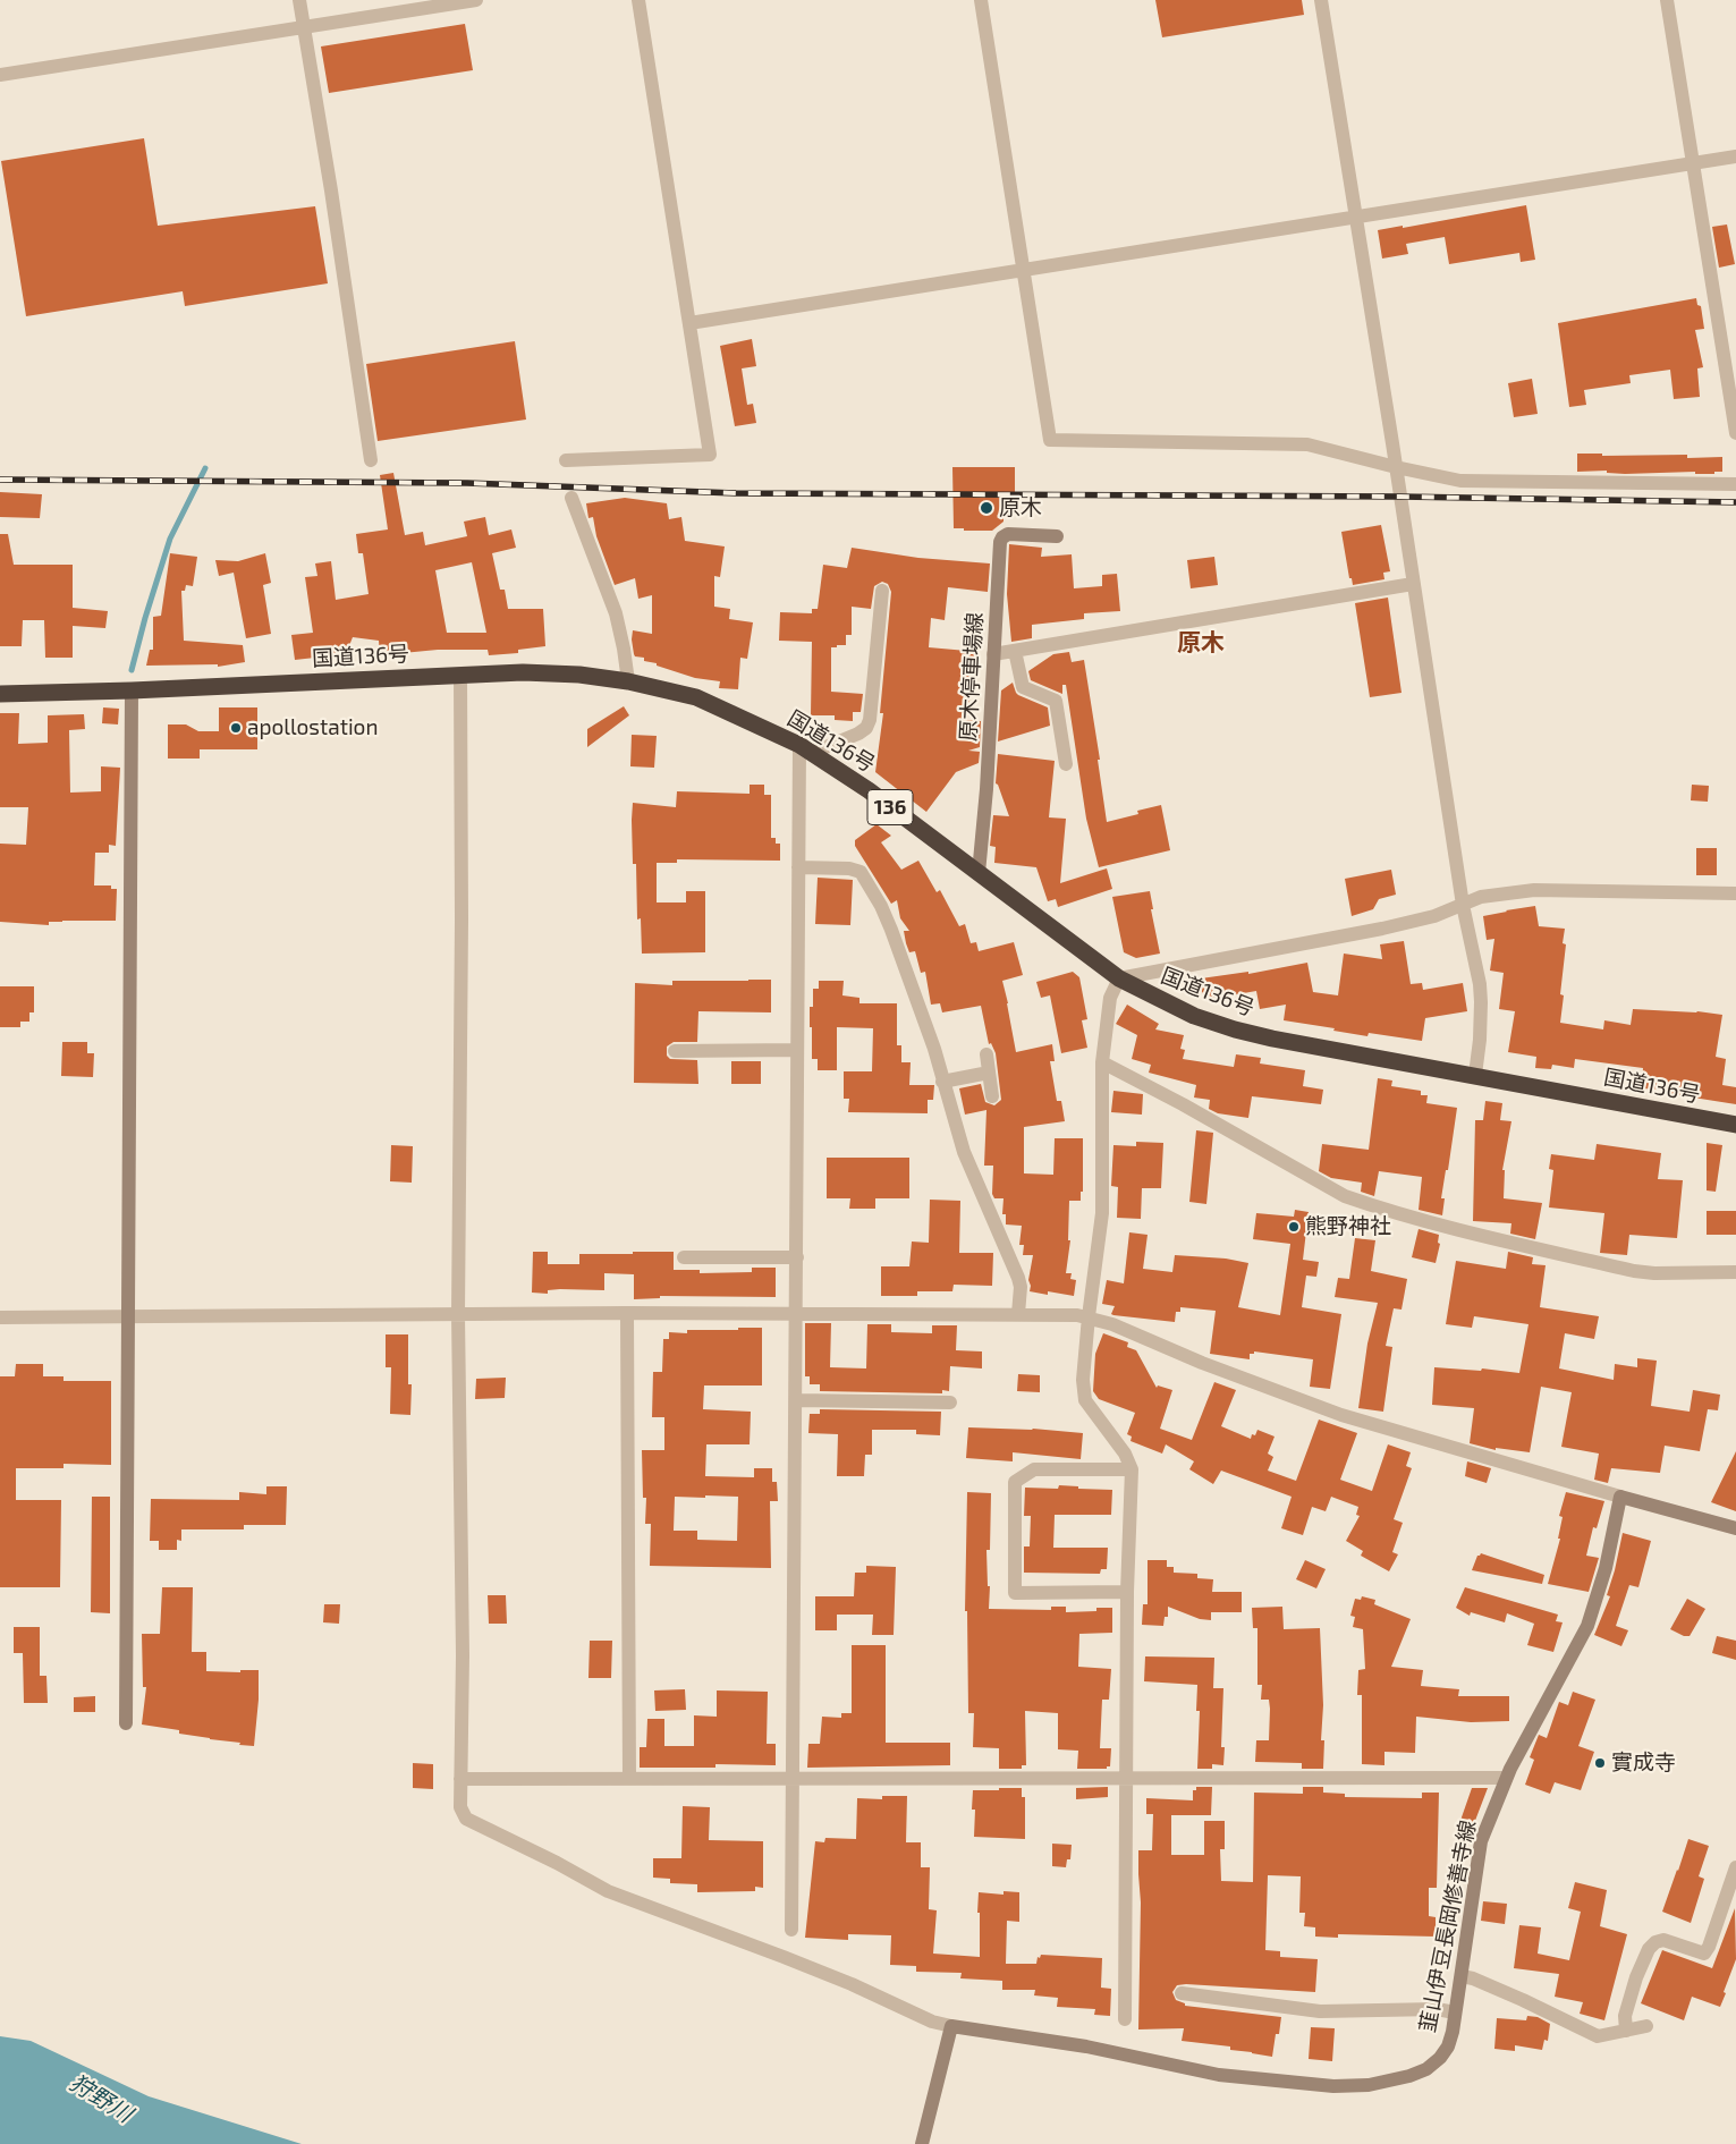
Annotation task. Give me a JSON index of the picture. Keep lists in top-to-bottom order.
{
  "streets": {
    "highway": ["国道136号", "136"],
    "main road": ["原木停車場線", "韮山伊豆長岡修善寺線"]
  },
  "crossings": [
    ["国道136号", "原木停車場線"]
  ],
  "districts": ["原木"],
  "water": ["狩野川"],
  "places": [
    "原木",
    "apollostation",
    "熊野神社",
    "實成寺"
  ]
}
